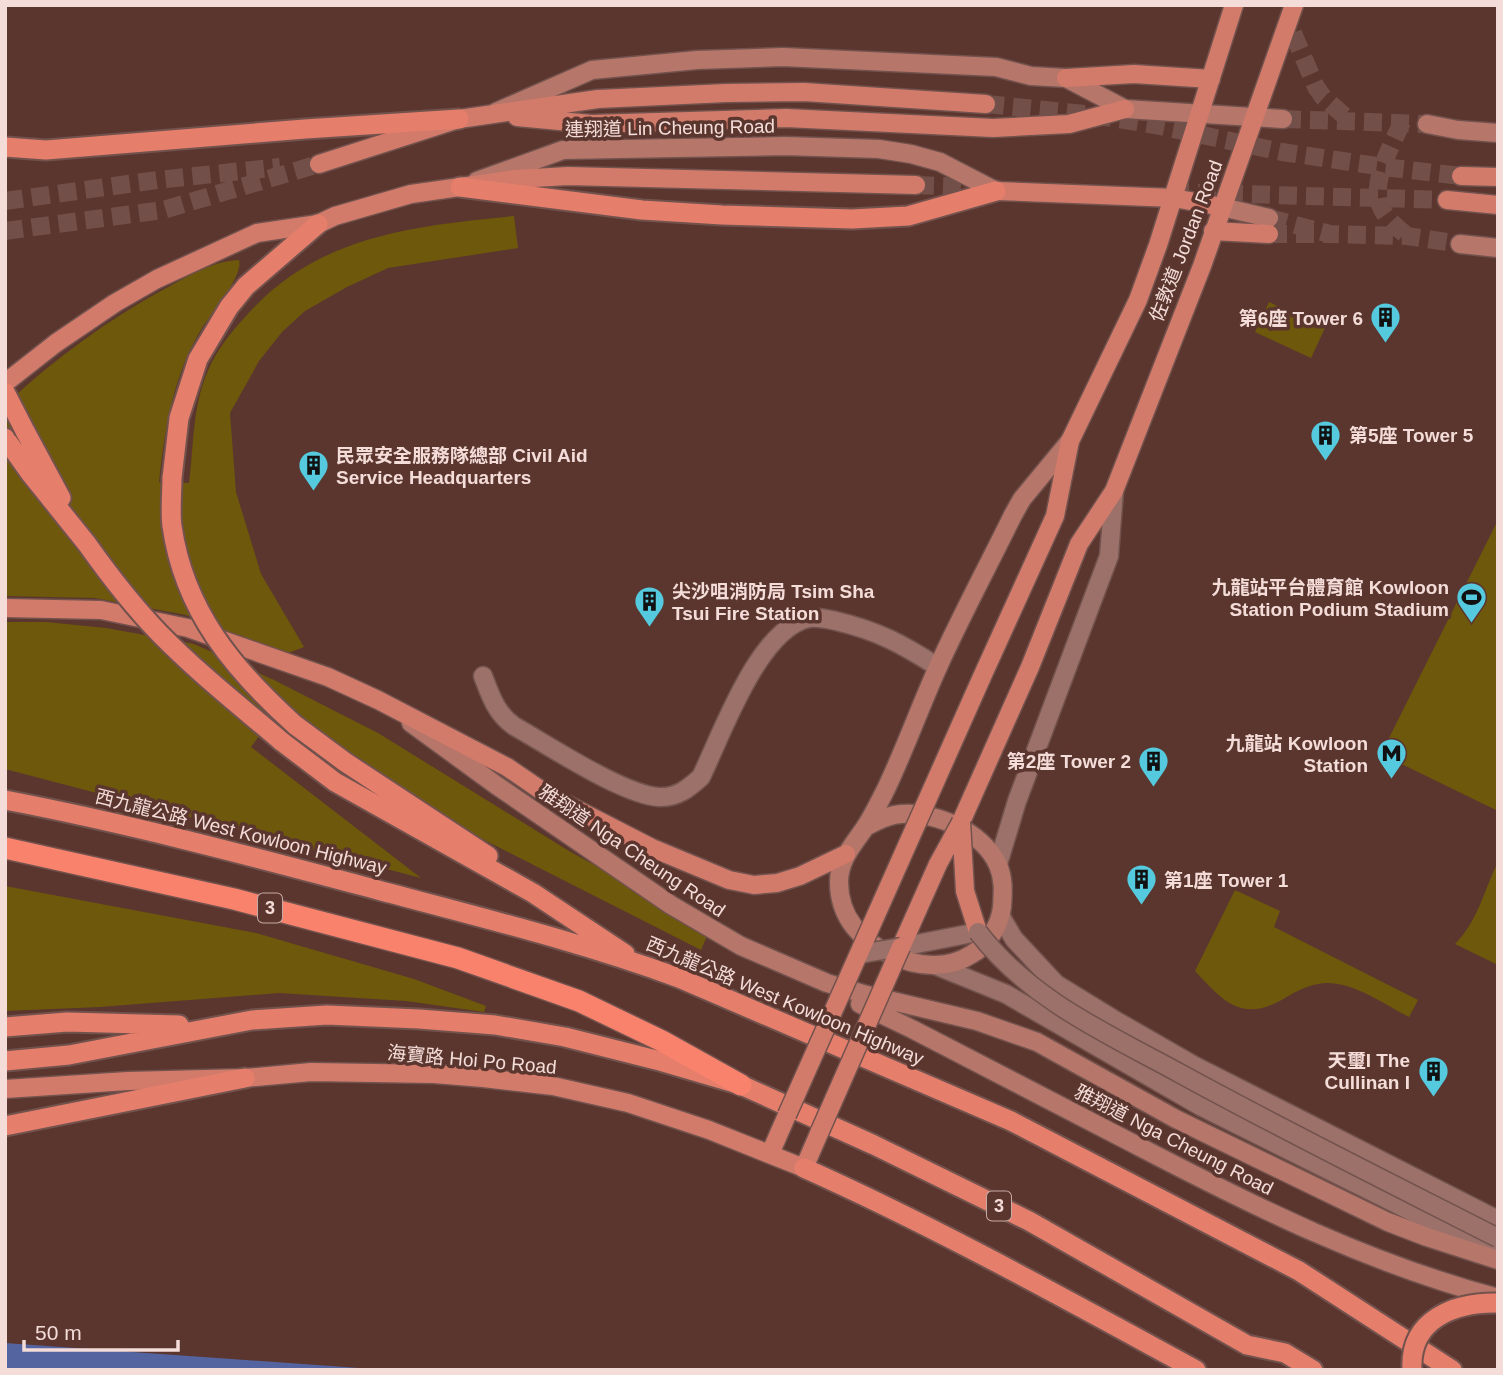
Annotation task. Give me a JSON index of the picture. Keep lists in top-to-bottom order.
{
  "streets": {
    "highway": ["西九龍公路 West Kowloon Highway", "3"],
    "main road": [
      "連翔道 Lin Cheung Road",
      "佐敦道 Jordan Road",
      "雅翔道 Nga Cheung Road",
      "海寶路 Hoi Po Road"
    ]
  },
  "crossings": [
    ["連翔道 Lin Cheung Road", "佐敦道 Jordan Road"],
    ["佐敦道 Jordan Road", "雅翔道 Nga Cheung Road"],
    ["佐敦道 Jordan Road", "海寶路 Hoi Po Road"]
  ],
  "places": {
    "building": [
      "第6座 Tower 6",
      "第5座 Tower 5",
      "民眾安全服務隊總部 Civil Aid Service Headquarters",
      "尖沙咀消防局 Tsim Sha Tsui Fire Station",
      "第2座 Tower 2",
      "第1座 Tower 1",
      "天璽I The Cullinan I"
    ],
    "sports": ["九龍站平台體育館 Kowloon Station Podium Stadium"],
    "metro station": ["九龍站 Kowloon Station"]
  },
  "scale_bar": "50 m"
}
